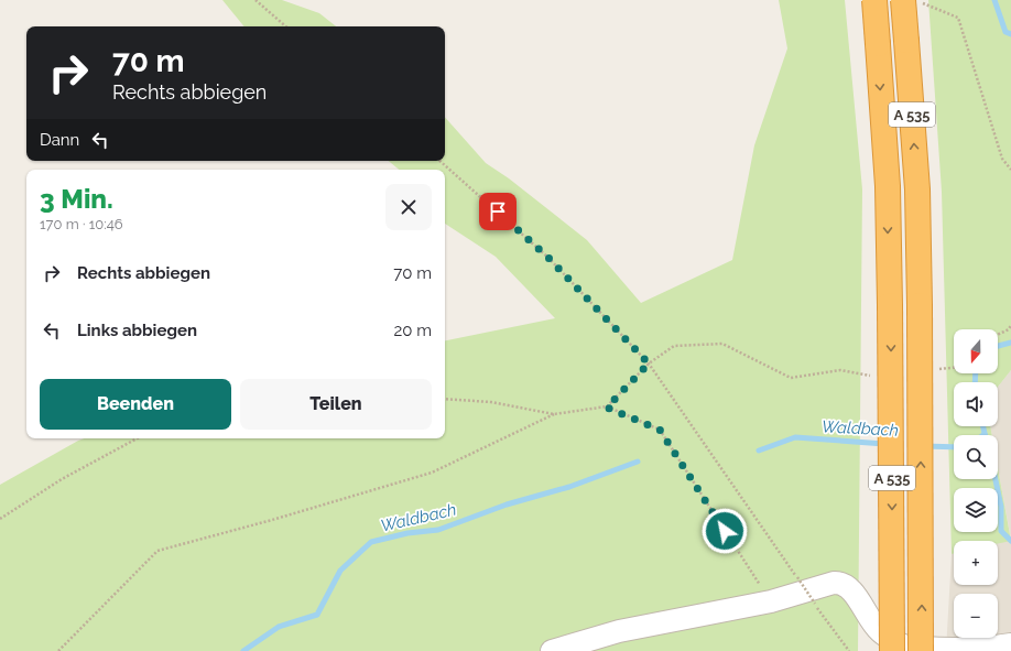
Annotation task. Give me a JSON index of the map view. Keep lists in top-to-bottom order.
{
  "streets": {
    "highway": ["A 535"]
  },
  "water": ["Waldbach"],
  "north": "bottom",
  "page": {
    "turn": ["70 m", "Rechts abbiegen"],
    "then": "Dann",
    "heading": ["3 Min.", "170 m · 10:46"],
    "list": [
      {
        "name": "Rechts abbiegen",
        "value": "70 m"
      },
      {
        "name": "Links abbiegen",
        "value": "20 m"
      }
    ],
    "map_buttons": ["+", "−"],
    "buttons": ["Beenden", "Teilen"]
  }
}
